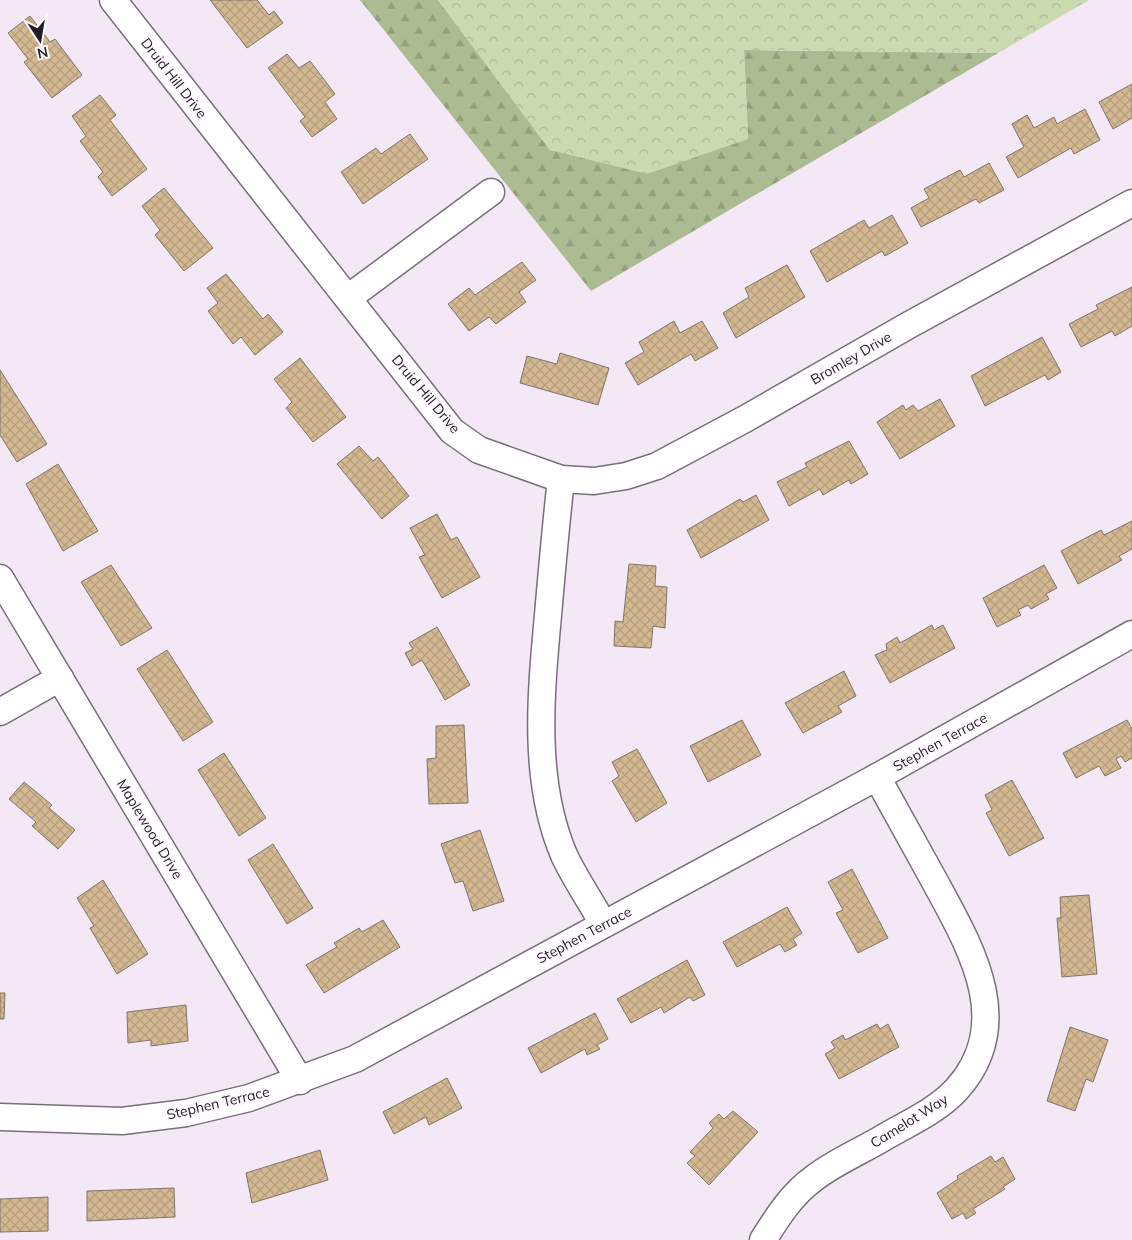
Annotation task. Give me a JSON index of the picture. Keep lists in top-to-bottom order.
{
  "streets": {
    "street": [
      "Druid Hill Drive",
      "Bromley Drive",
      "Stephen Terrace",
      "Maplewood Drive",
      "Camelot Way"
    ]
  },
  "crossings": [
    ["Druid Hill Drive", "Bromley Drive"],
    ["Stephen Terrace", "Maplewood Drive"],
    ["Stephen Terrace", "Camelot Way"]
  ],
  "north": "bottom"
}
